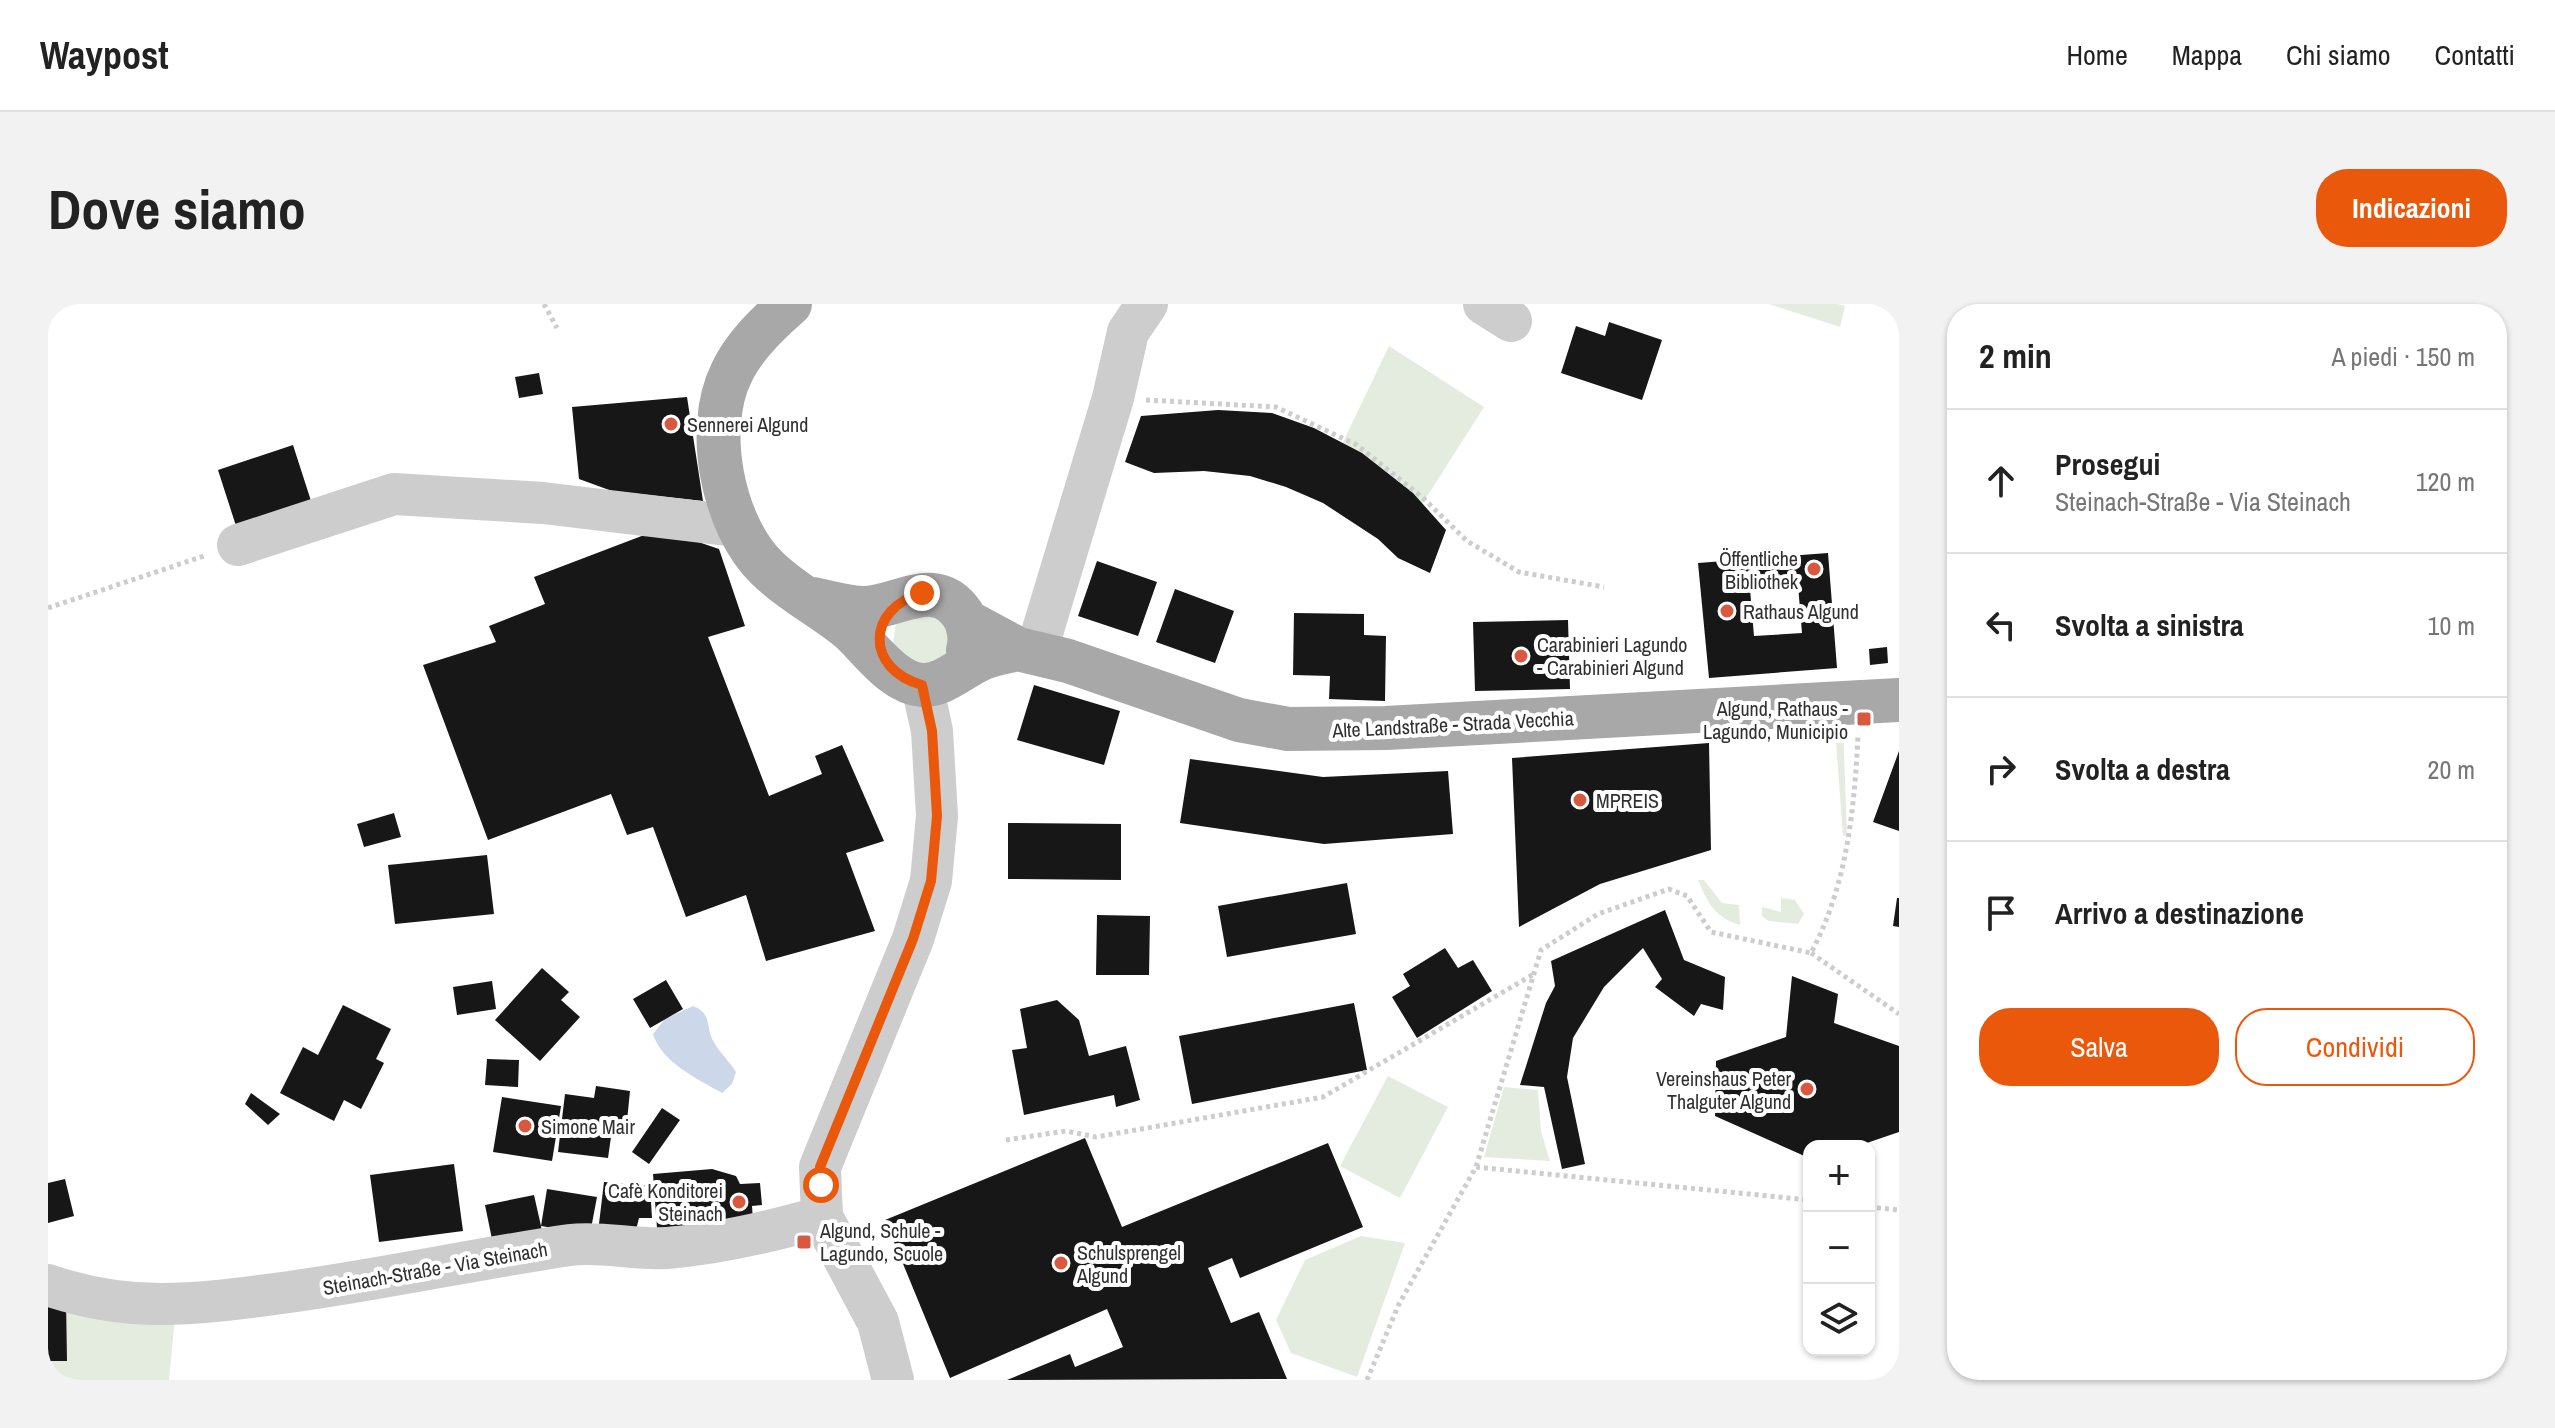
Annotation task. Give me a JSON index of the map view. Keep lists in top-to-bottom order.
{
  "streets": {
    "main road": ["Alte Landstraße - Strada Vecchia"],
    "street": ["Steinach-Straße - Via Steinach"]
  },
  "places": {
    "other": [
      "Sennerei Algund",
      "Öffentliche Bibliothek",
      "Rathaus Algund",
      "Carabinieri Lagundo - Carabinieri Algund",
      "MPREIS",
      "Vereinshaus Peter Thalguter Algund",
      "Simone Mair",
      "Cafè Konditorei Steinach",
      "Schulsprengel Algund"
    ],
    "transit": ["Algund, Rathaus - Lagundo, Municipio", "Algund, Schule - Lagundo, Scuole"]
  },
  "page": {
    "header": "Waypost",
    "nav": [
      "Home",
      "Mappa",
      "Chi siamo",
      "Contatti"
    ],
    "buttons": [
      "Indicazioni",
      ["Salva", "Condividi"]
    ],
    "title": "Dove siamo",
    "heading": ["2 min", "A piedi · 150 m"],
    "list": [
      ["Prosegui", "Steinach-Straße - Via Steinach", "120 m"],
      ["Svolta a sinistra", "10 m"],
      ["Svolta a destra", "20 m"],
      "Arrivo a destinazione"
    ],
    "map_buttons": ["+", "−"]
  }
}
